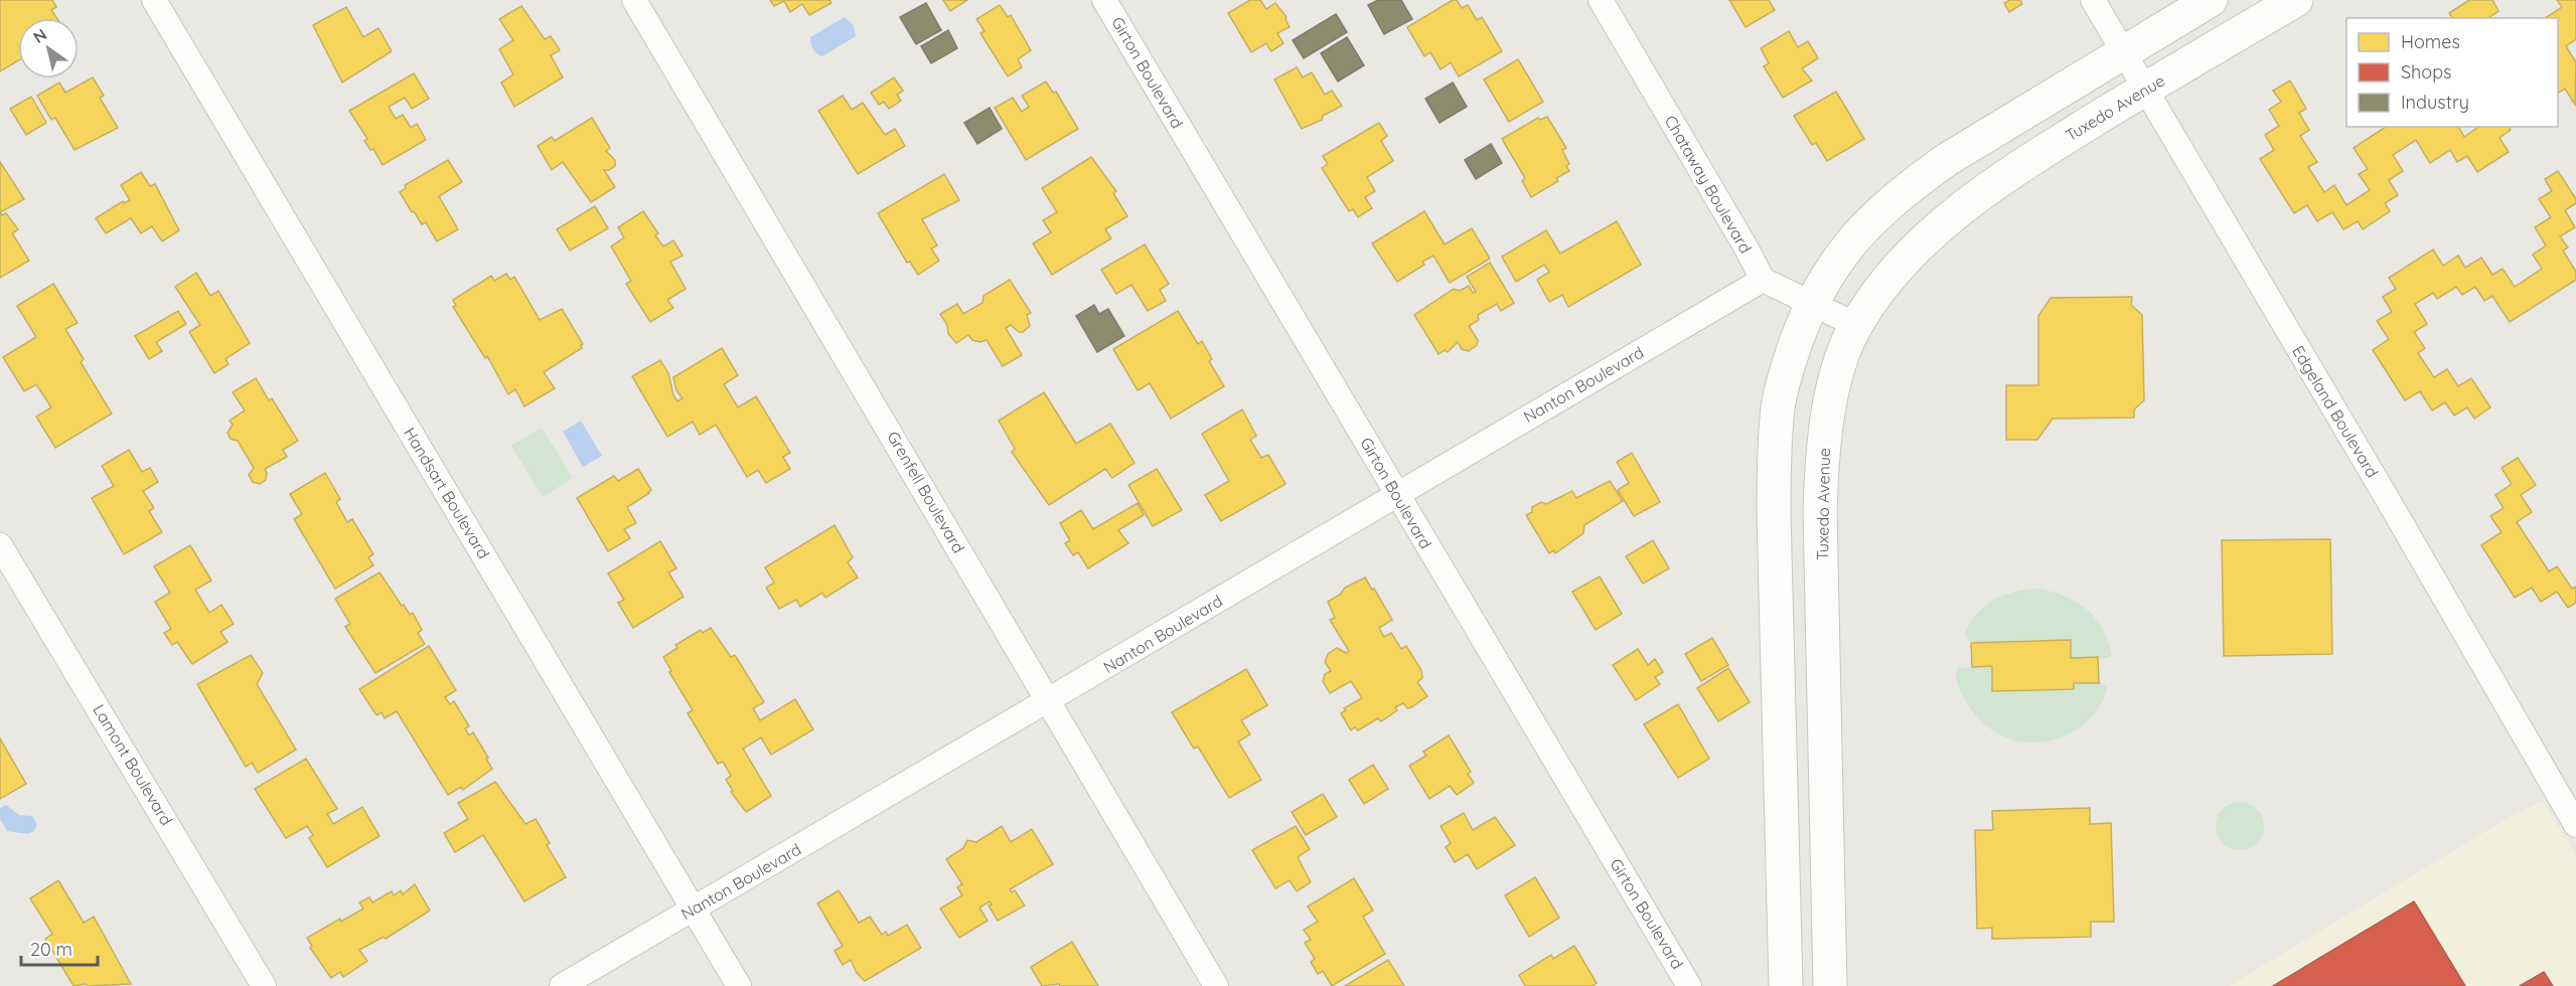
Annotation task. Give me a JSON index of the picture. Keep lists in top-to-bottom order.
{
  "streets": {
    "main road": ["Tuxedo Avenue"],
    "street": [
      "Girton Boulevard",
      "Chataway Boulevard",
      "Nanton Boulevard",
      "Edgeland Boulevard",
      "Grenfell Boulevard",
      "Handsart Boulevard",
      "Lamont Boulevard"
    ]
  },
  "crossings": [
    ["Girton Boulevard", "Nanton Boulevard"],
    ["Tuxedo Avenue", "Edgeland Boulevard"],
    ["Chataway Boulevard", "Nanton Boulevard"],
    ["Nanton Boulevard", "Grenfell Boulevard"],
    ["Nanton Boulevard", "Handsart Boulevard"]
  ],
  "legend": ["Homes", "Shops", "Industry"],
  "scale_bar": "20 m",
  "north": "top left"
}
